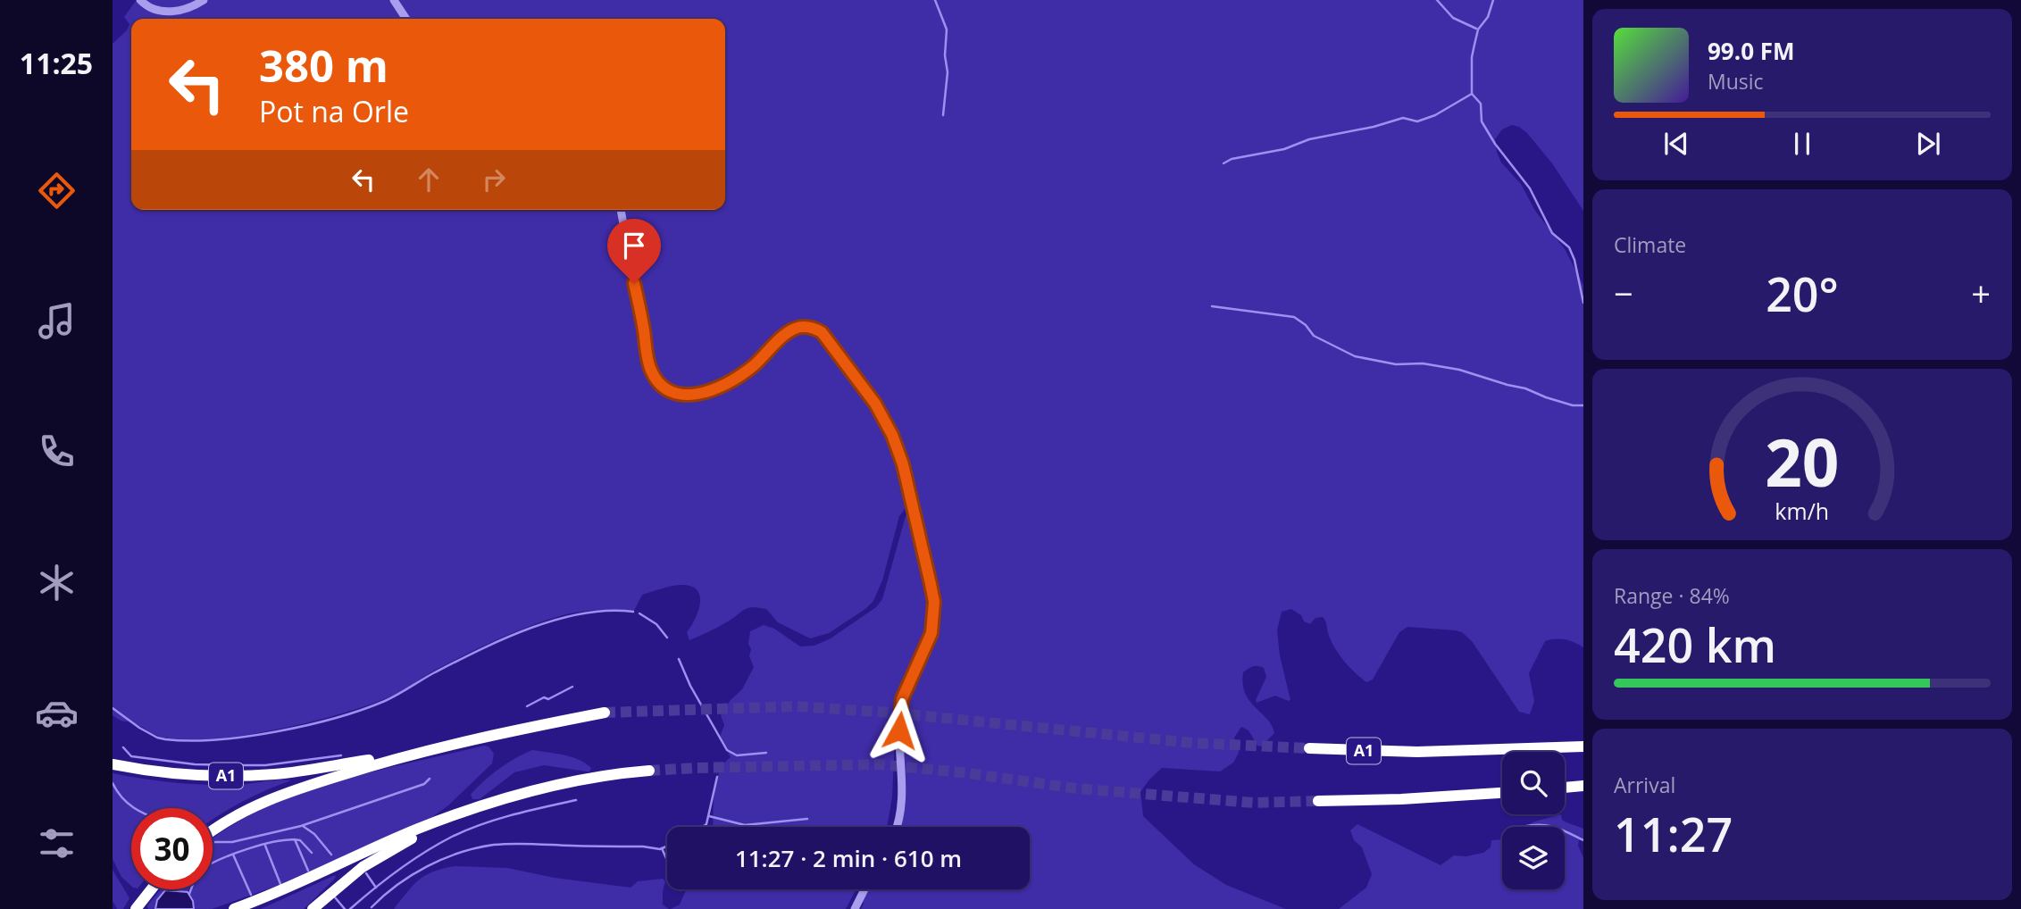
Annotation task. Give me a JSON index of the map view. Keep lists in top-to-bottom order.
{
  "streets": {
    "highway": ["A1"]
  },
  "page": {
    "tabs": "11:25",
    "turn": ["380 m", "Pot na Orle"],
    "song": ["99.0 FM", "Music"],
    "tile": [
      "Climate",
      ["Range · 84%", "420 km"],
      ["Arrival", "11:27"]
    ],
    "heat": ["−", "20°", "+"],
    "limit": "30",
    "trip": "11:27 · 2 min · 610 m",
    "gauge": ["20", "km/h"]
  }
}
